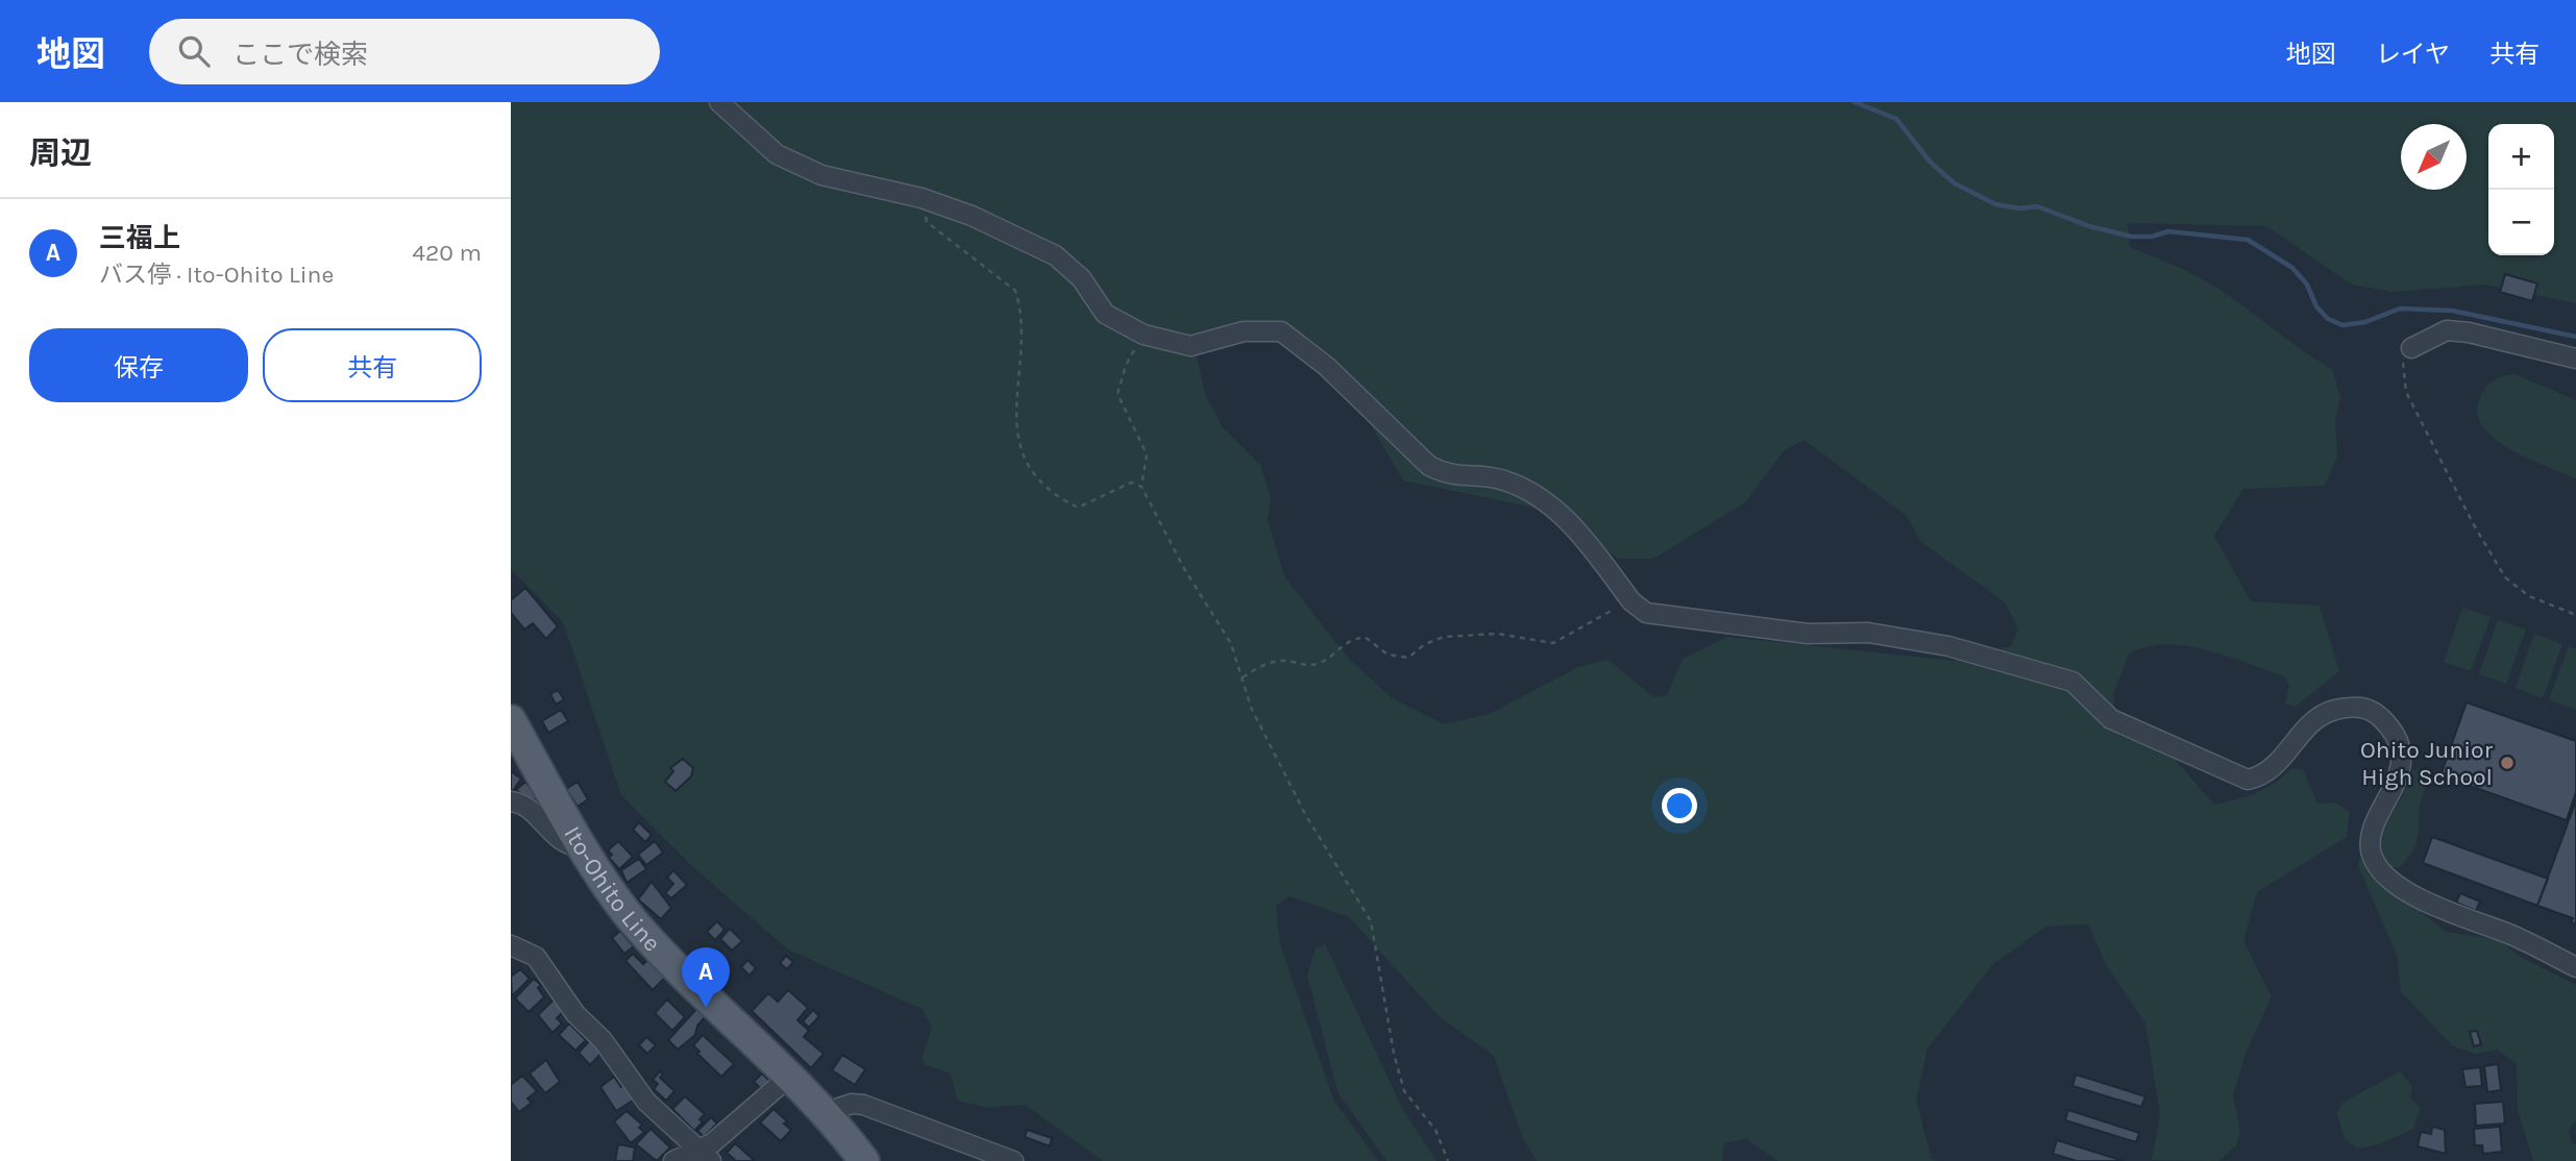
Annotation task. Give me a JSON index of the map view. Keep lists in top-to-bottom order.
{
  "streets": {
    "main road": ["Ito-Ohito Line"]
  },
  "places": ["Ohito Junior High School"],
  "north": "bottom left",
  "page": {
    "header": "地図",
    "search": "ここで検索",
    "nav": ["地図", "レイヤ", "共有"],
    "heading": "周辺",
    "map_buttons": ["+", "−"],
    "list": [
      {
        "mark": "A",
        "name": "三福上",
        "note": "バス停 · Ito-Ohito Line",
        "value": "420 m"
      }
    ],
    "buttons": ["保存", "共有"],
    "pins": "A"
  }
}
